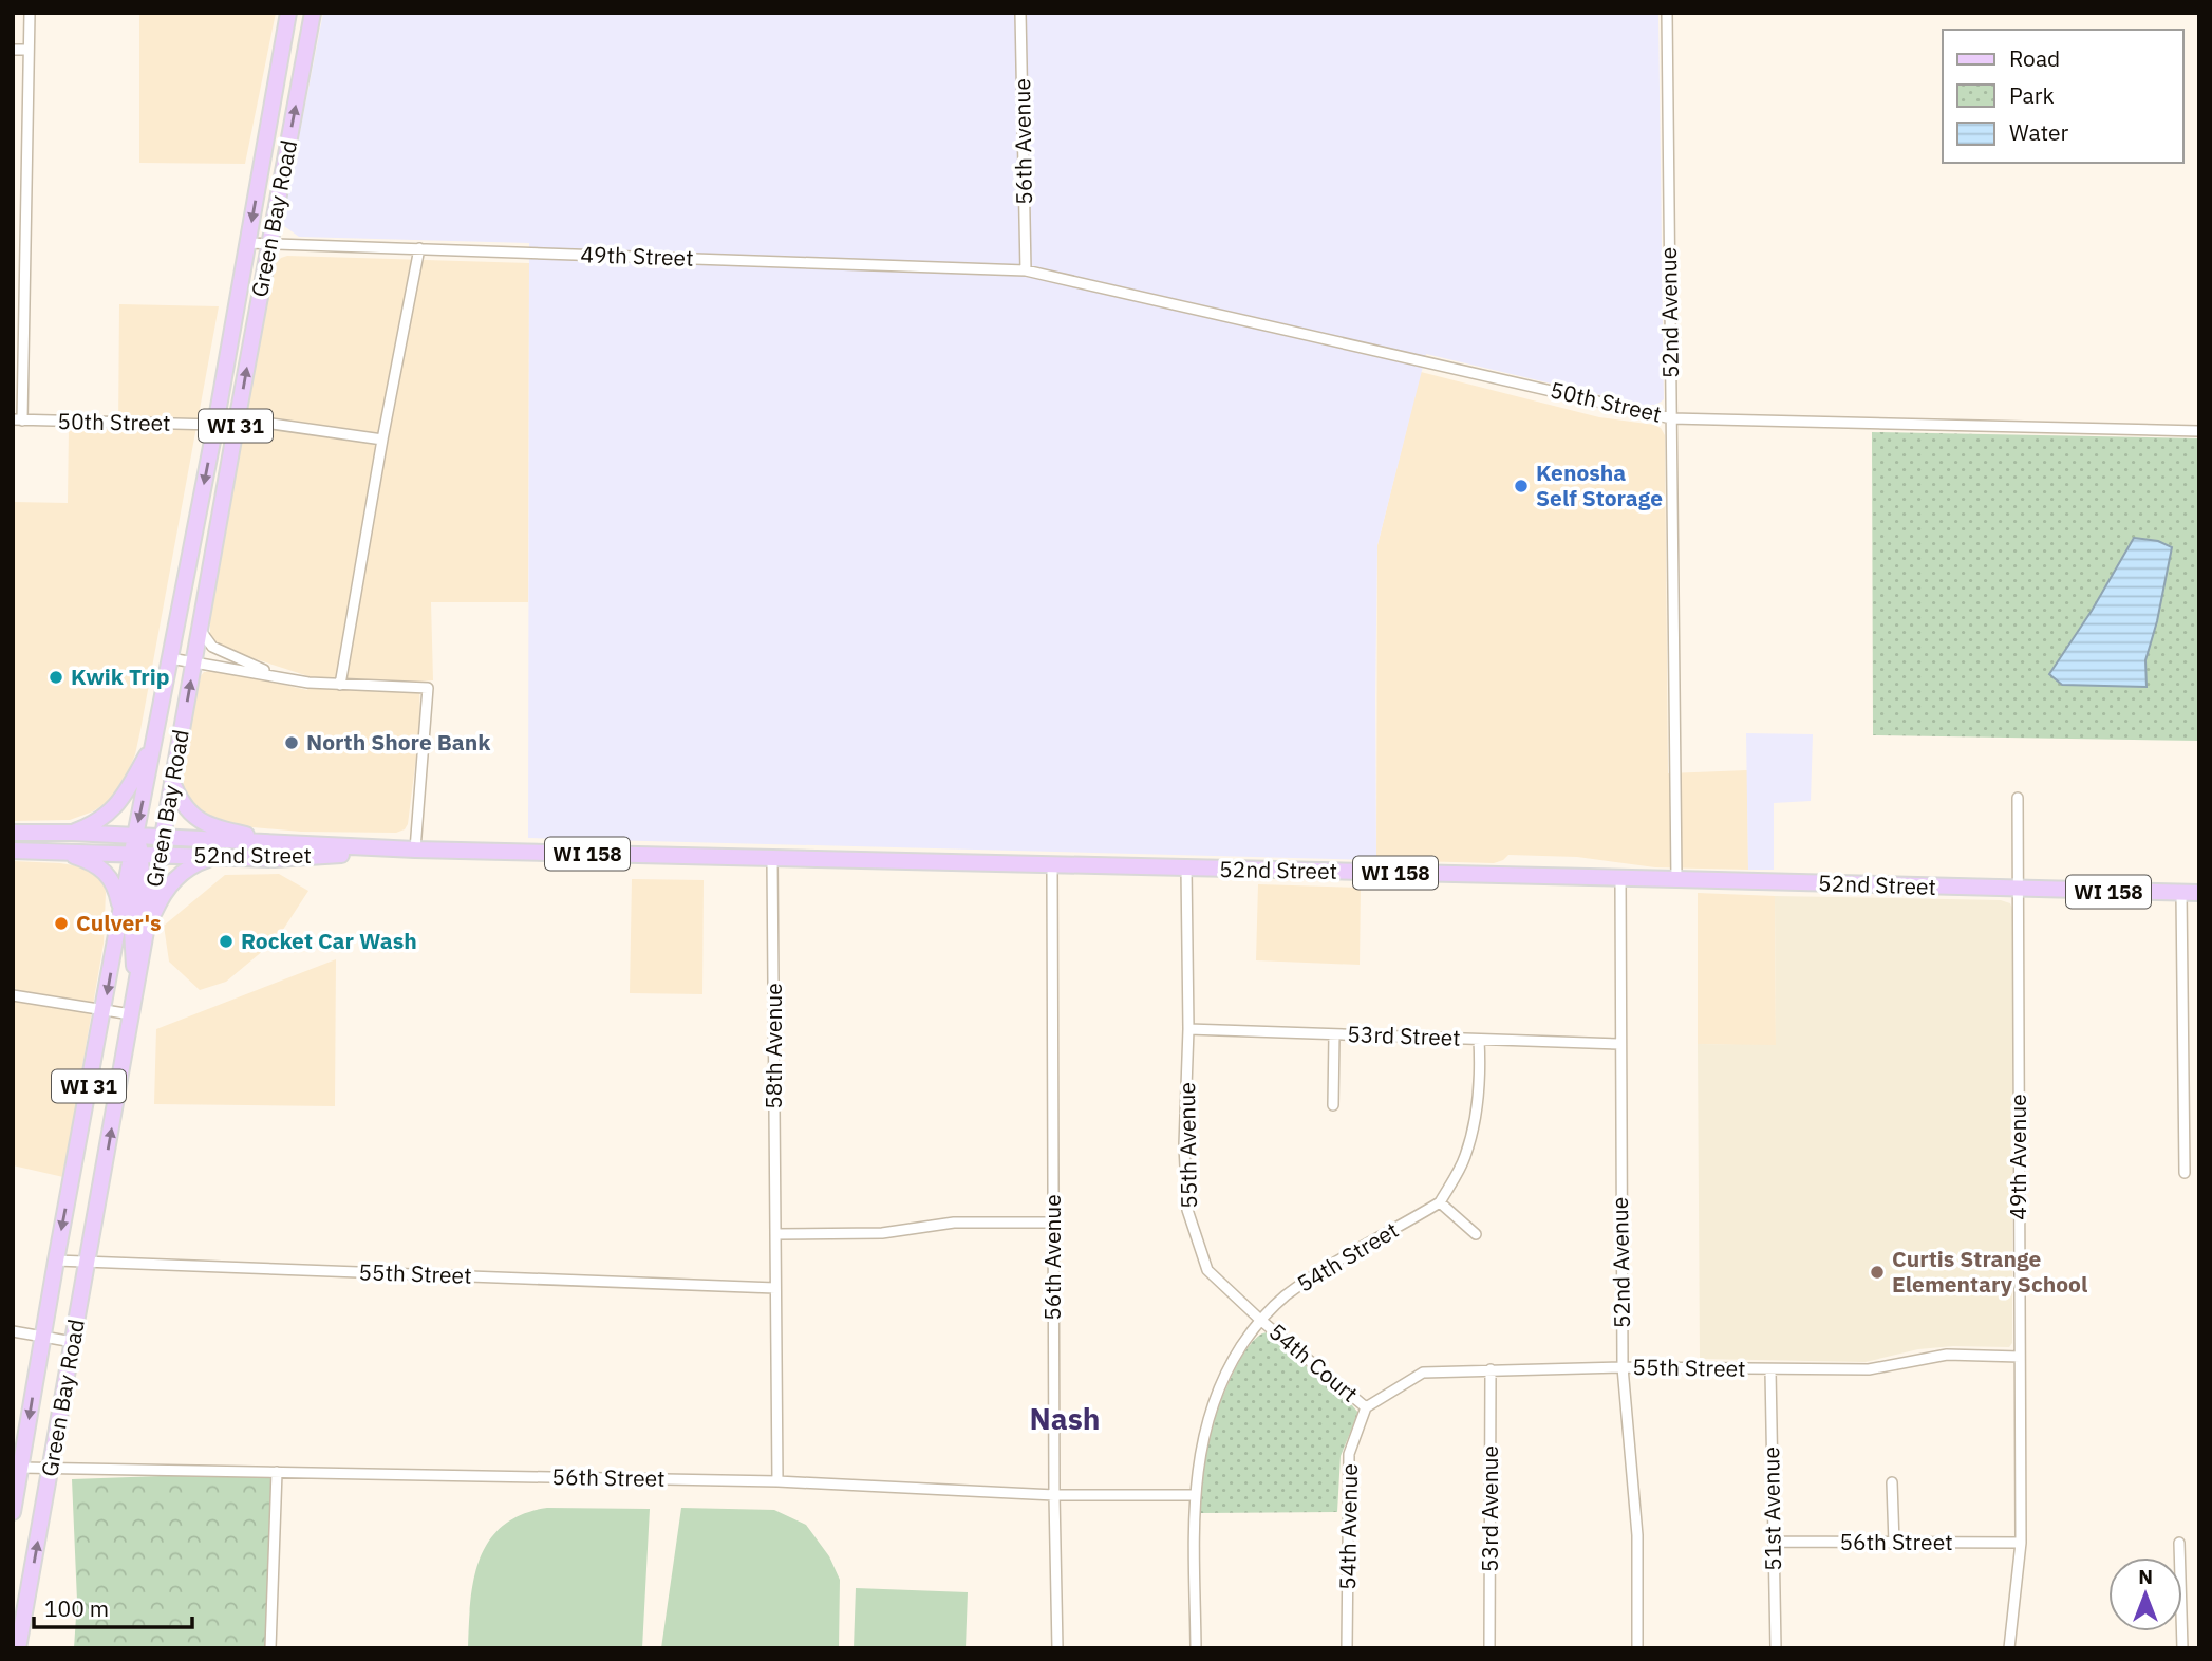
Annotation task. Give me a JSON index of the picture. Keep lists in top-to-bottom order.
{
  "streets": {
    "main road": [
      "Green Bay Road",
      "WI 31",
      "WI 158",
      "52nd Street"
    ],
    "street": [
      "56th Avenue",
      "49th Street",
      "52nd Avenue",
      "50th Street",
      "53rd Street",
      "58th Avenue",
      "55th Avenue",
      "49th Avenue",
      "54th Street",
      "55th Street",
      "54th Court",
      "56th Street",
      "53rd Avenue",
      "51st Avenue",
      "54th Avenue"
    ]
  },
  "crossings": [
    ["56th Avenue", "49th Street"],
    ["56th Avenue", "50th Street"],
    ["56th Avenue", "52nd Street"],
    ["56th Avenue", "56th Street"],
    ["Green Bay Road", "49th Street"],
    ["Green Bay Road", "50th Street"],
    ["Green Bay Road", "52nd Street"],
    ["Green Bay Road", "55th Street"],
    ["Green Bay Road", "56th Street"],
    ["49th Street", "50th Street"],
    ["52nd Avenue", "50th Street"],
    ["52nd Avenue", "52nd Street"],
    ["52nd Avenue", "53rd Street"],
    ["52nd Avenue", "55th Street"],
    ["52nd Street", "58th Avenue"],
    ["52nd Street", "55th Avenue"],
    ["52nd Street", "49th Avenue"],
    ["53rd Street", "55th Avenue"],
    ["58th Avenue", "55th Street"],
    ["58th Avenue", "56th Street"],
    ["55th Avenue", "54th Street"],
    ["55th Avenue", "54th Court"],
    ["49th Avenue", "55th Street"],
    ["49th Avenue", "56th Street"],
    ["54th Street", "54th Court"],
    ["55th Street", "54th Court"],
    ["55th Street", "53rd Avenue"],
    ["55th Street", "51st Avenue"],
    ["55th Street", "54th Avenue"],
    ["54th Court", "54th Avenue"],
    ["56th Street", "51st Avenue"]
  ],
  "districts": ["Nash"],
  "places": [
    "Kenosha Self Storage",
    "Kwik Trip",
    "North Shore Bank",
    "Culver's",
    "Rocket Car Wash",
    "Curtis Strange Elementary School"
  ],
  "legend": ["Road", "Park", "Water"],
  "scale_bar": "100 m",
  "north": "top"
}
